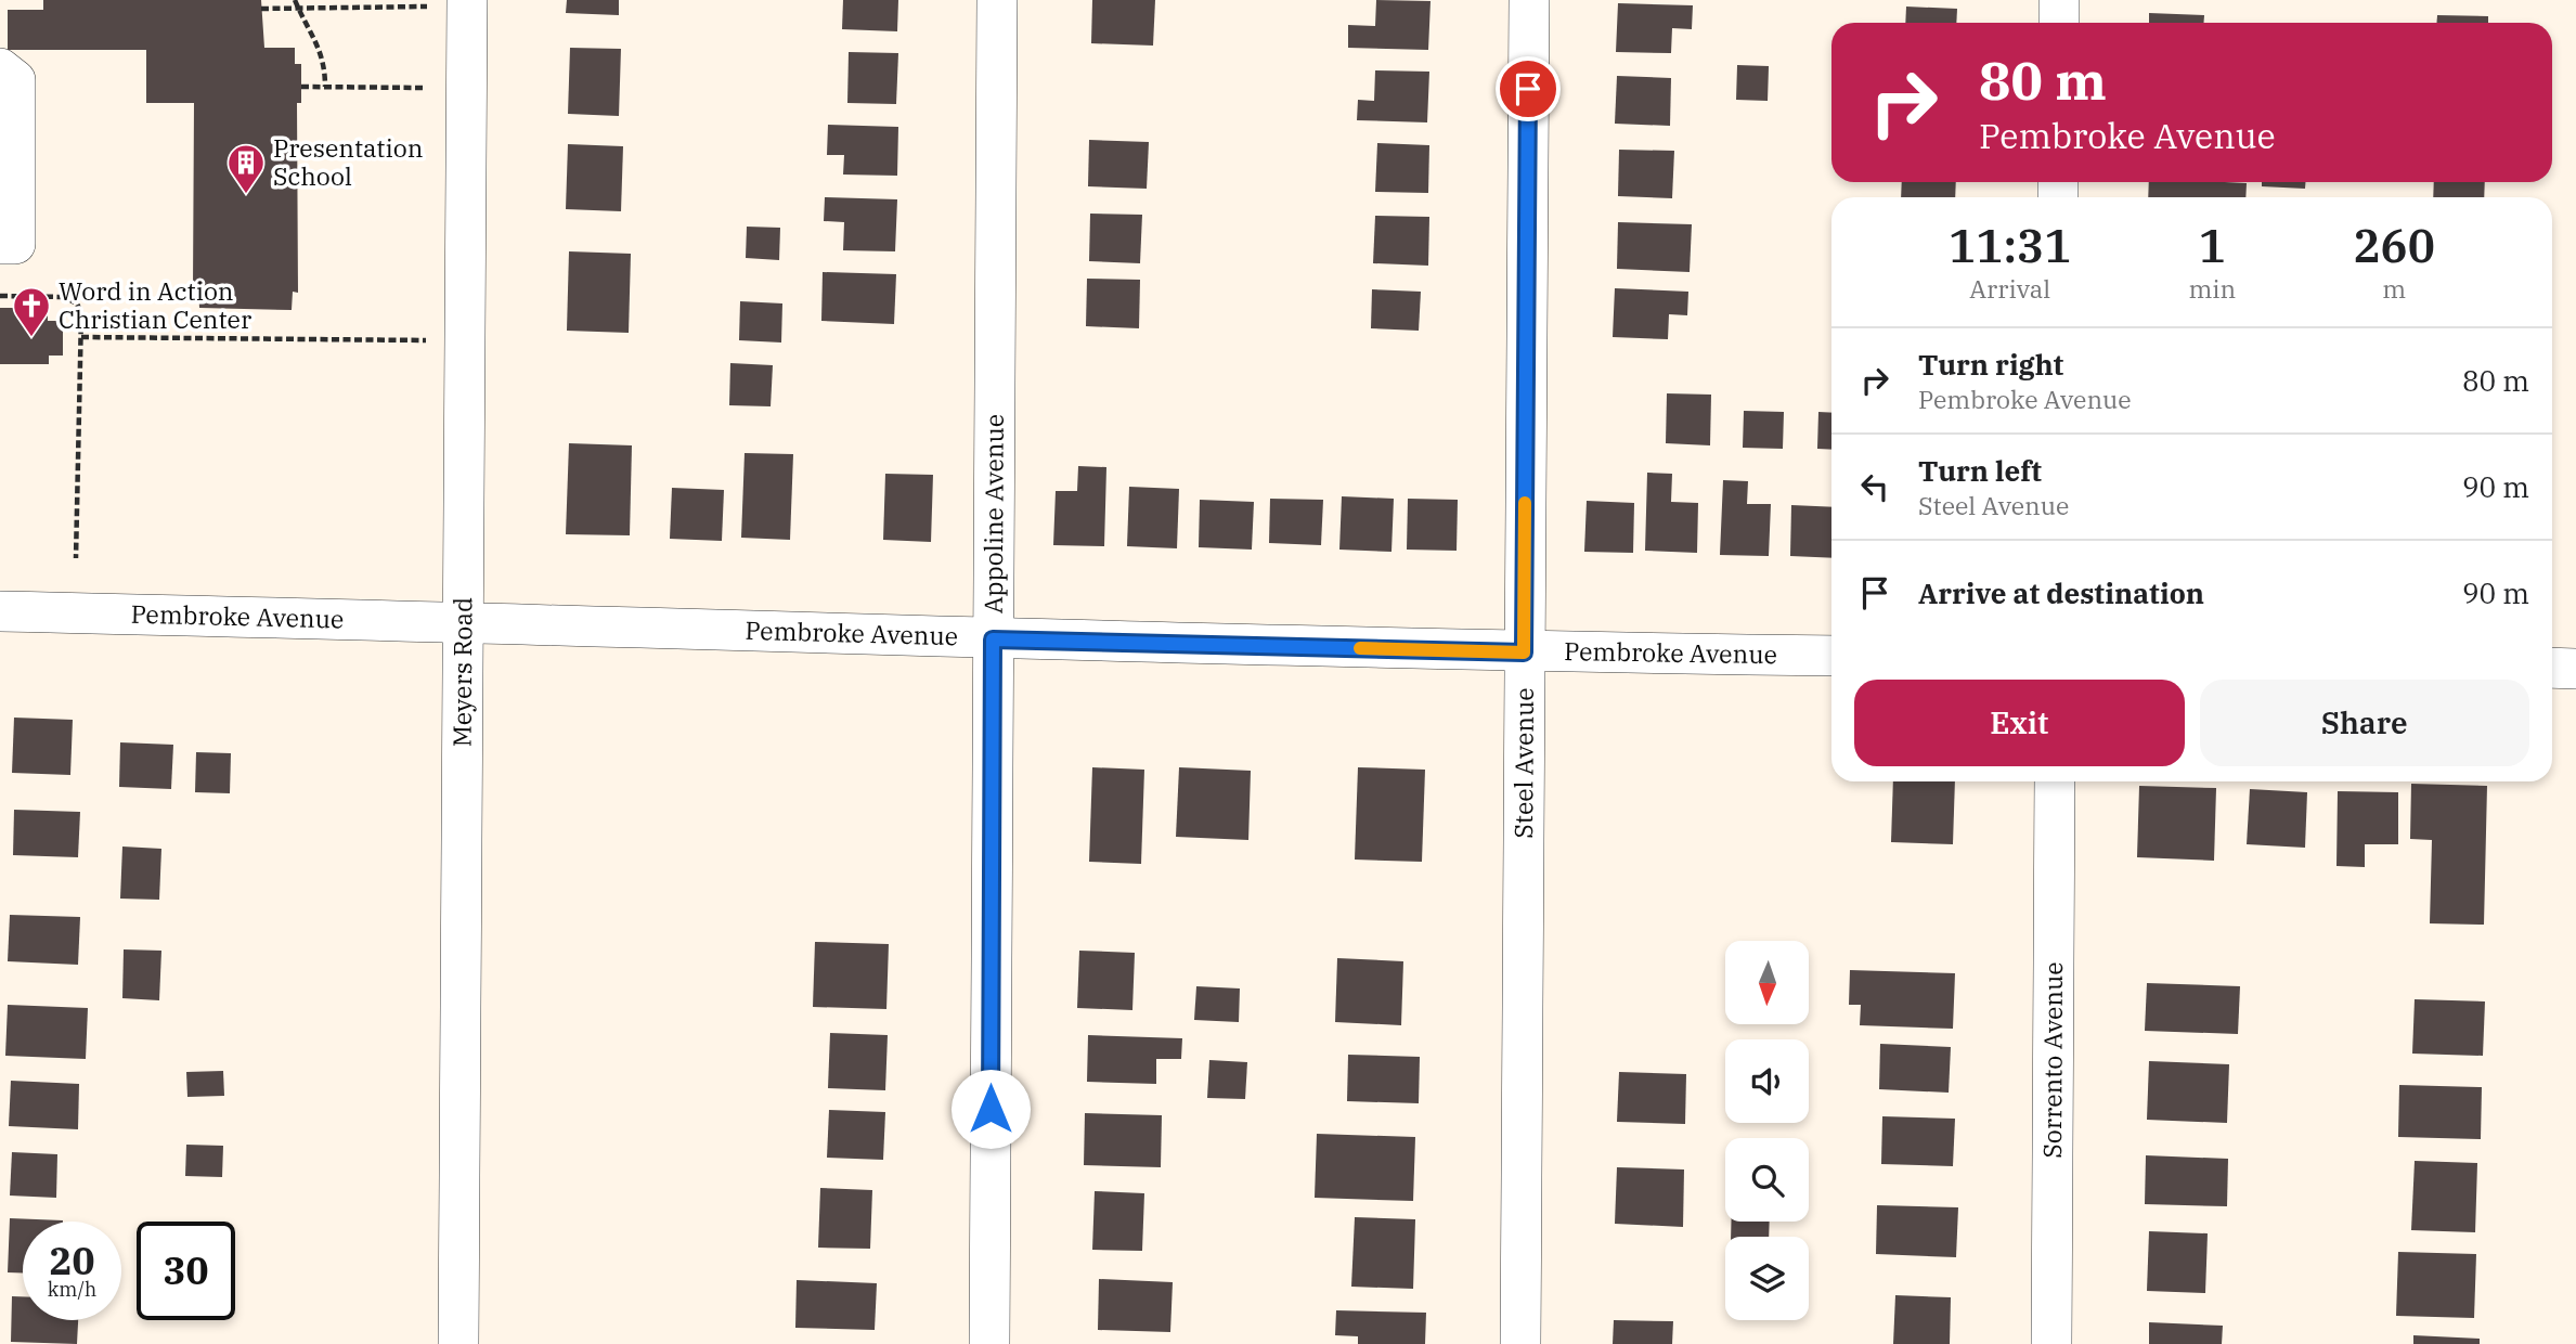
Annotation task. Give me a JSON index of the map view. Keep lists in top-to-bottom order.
{
  "streets": {
    "street": [
      "Appoline Avenue",
      "Pembroke Avenue",
      "Meyers Road",
      "Steel Avenue",
      "Sorrento Avenue"
    ]
  },
  "crossings": [
    ["Appoline Avenue", "Pembroke Avenue"],
    ["Pembroke Avenue", "Meyers Road"],
    ["Pembroke Avenue", "Steel Avenue"]
  ],
  "places": {
    "building": ["Presentation School"],
    "church": ["Word in Action Christian Center"]
  },
  "north": "bottom",
  "page": {
    "turn": ["80 m", "Pembroke Avenue"],
    "eta": [
      "11:31",
      "Arrival",
      "1",
      "min",
      "260",
      "m"
    ],
    "list": [
      {
        "name": "Turn right",
        "note": "Pembroke Avenue",
        "value": "80 m"
      },
      {
        "name": "Turn left",
        "note": "Steel Avenue",
        "value": "90 m"
      },
      {
        "name": "Arrive at destination",
        "value": "90 m"
      }
    ],
    "buttons": ["Exit", "Share"],
    "speed": "20 km/h",
    "limit": "30"
  }
}
